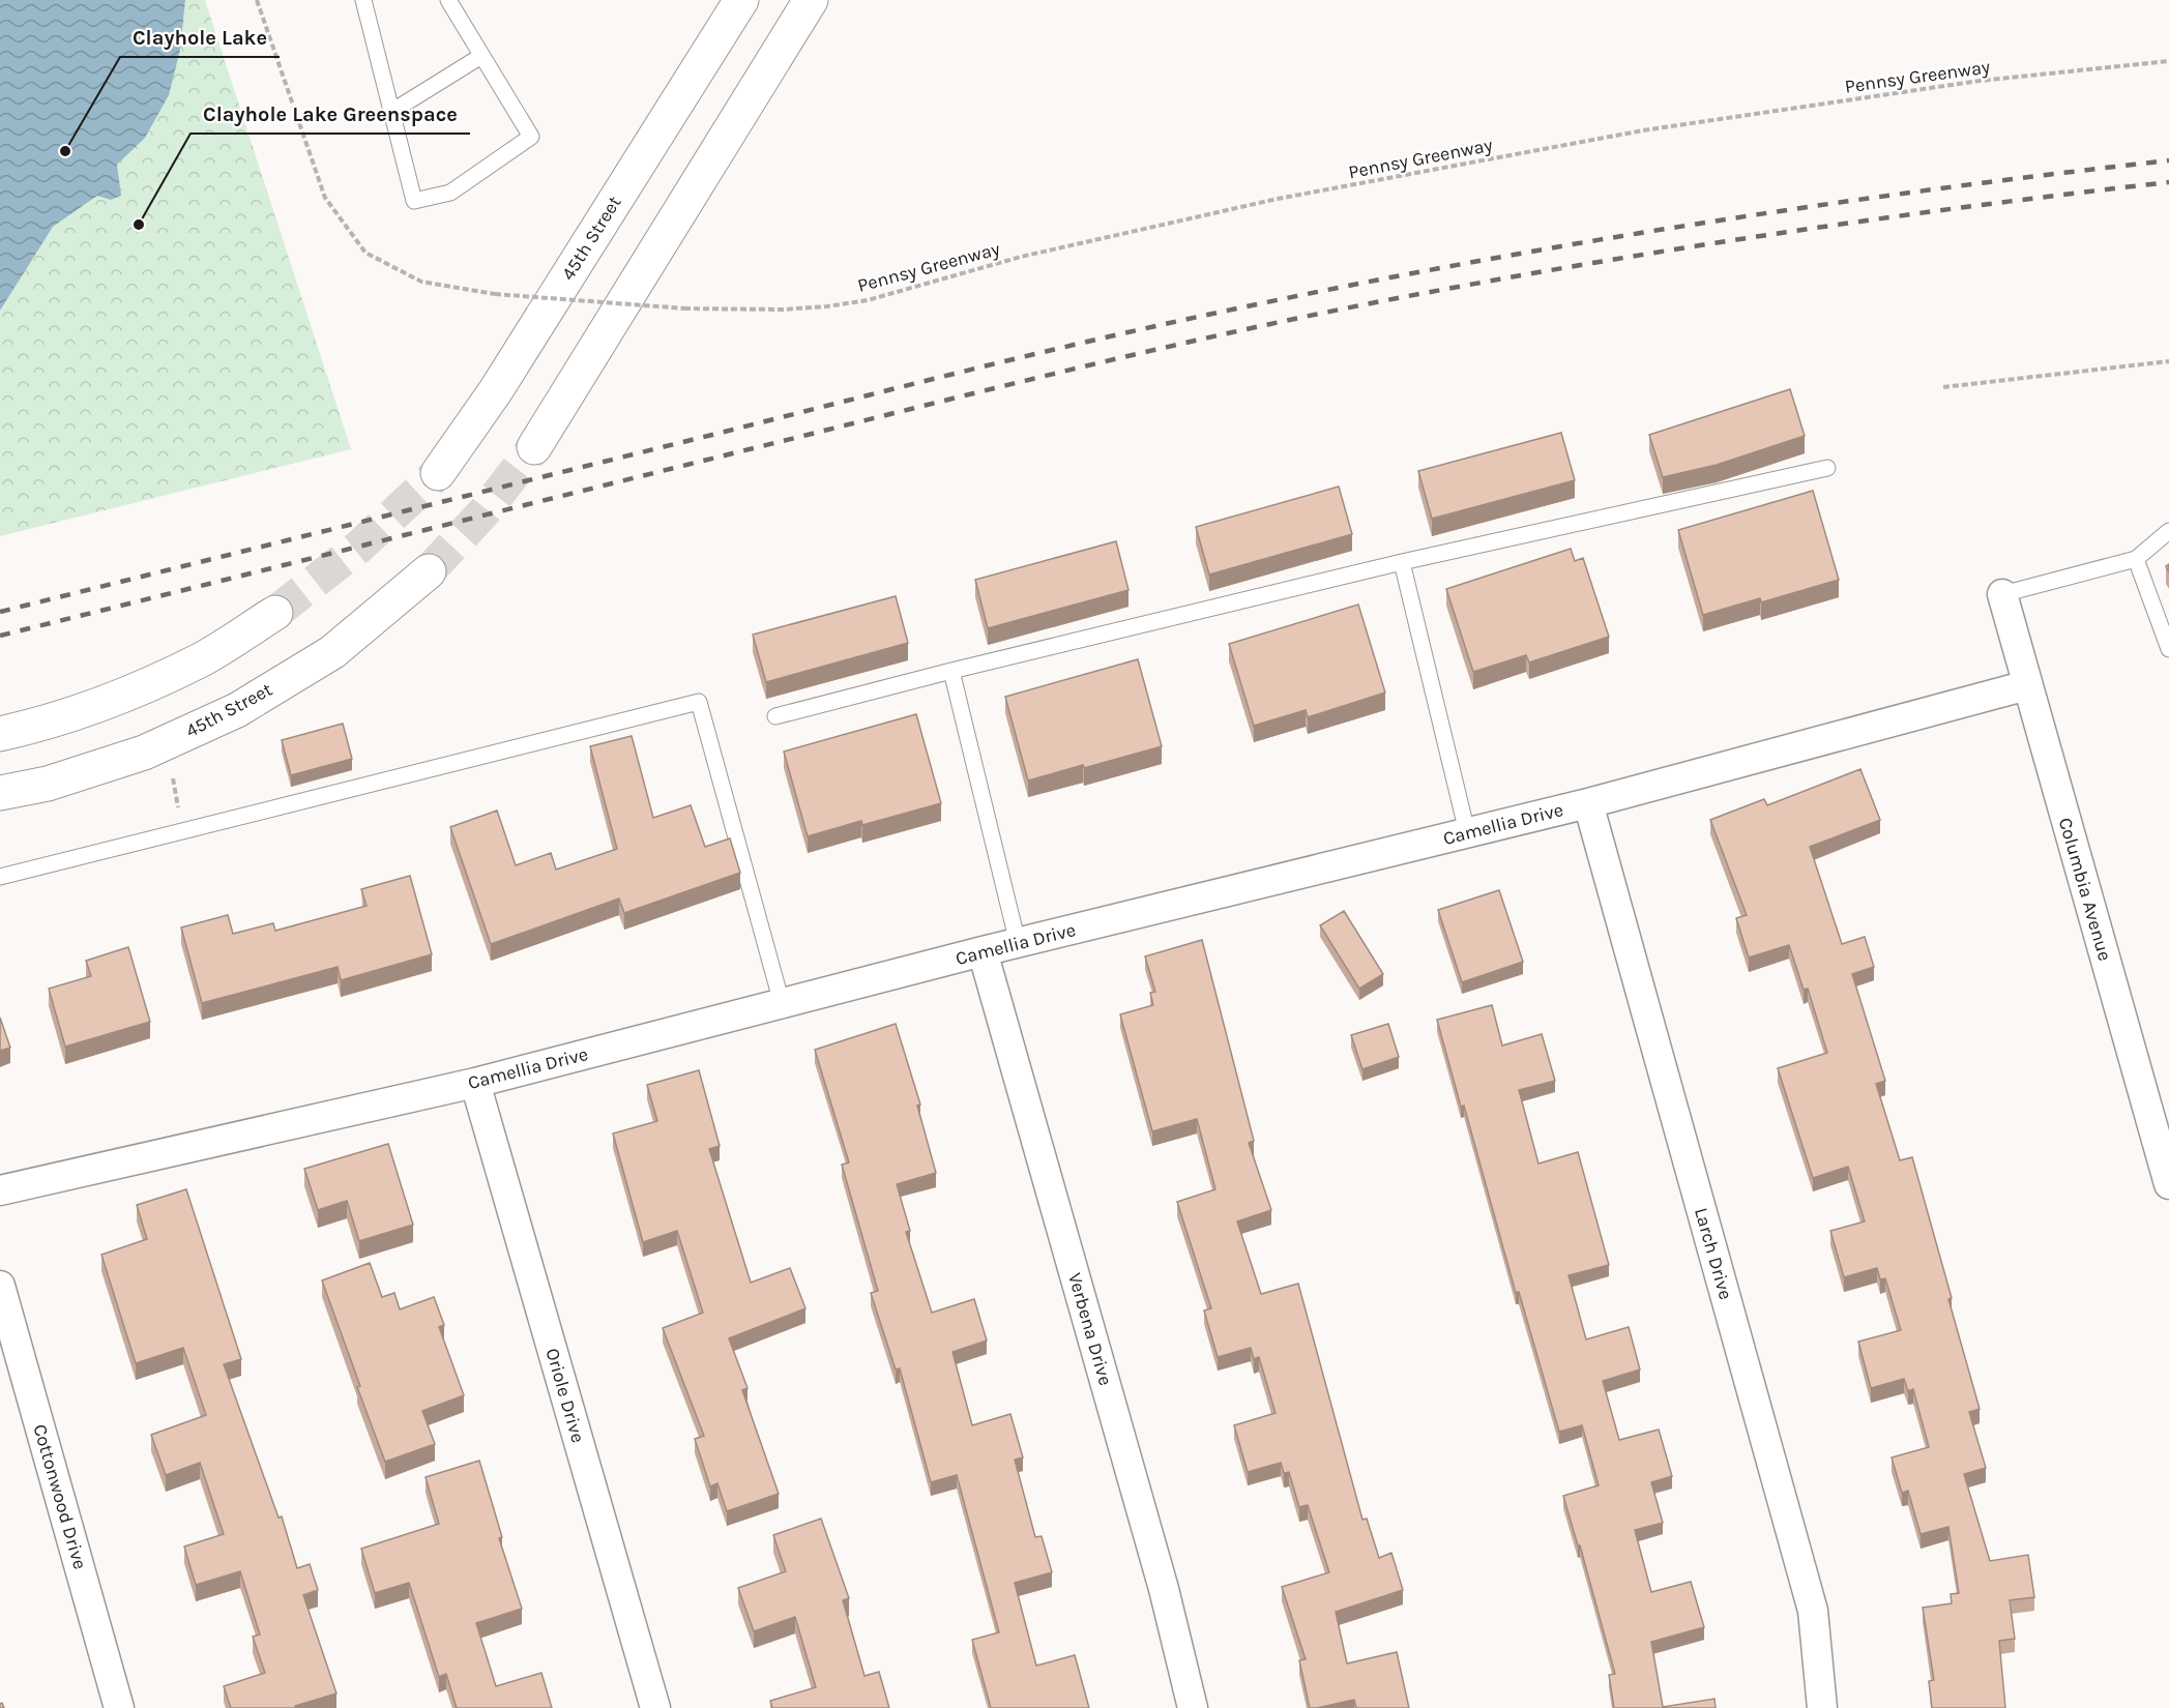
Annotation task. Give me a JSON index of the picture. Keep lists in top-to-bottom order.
{
  "streets": {
    "main road": ["45th Street"],
    "street": [
      "Camellia Drive",
      "Columbia Avenue",
      "Larch Drive",
      "Verbena Drive",
      "Oriole Drive",
      "Cottonwood Drive"
    ],
    "path": ["Pennsy Greenway"]
  },
  "crossings": [
    ["Camellia Drive", "Columbia Avenue"],
    ["Camellia Drive", "Larch Drive"],
    ["Camellia Drive", "Verbena Drive"],
    ["Camellia Drive", "Oriole Drive"]
  ],
  "places": ["Clayhole Lake", "Clayhole Lake Greenspace"]
}
